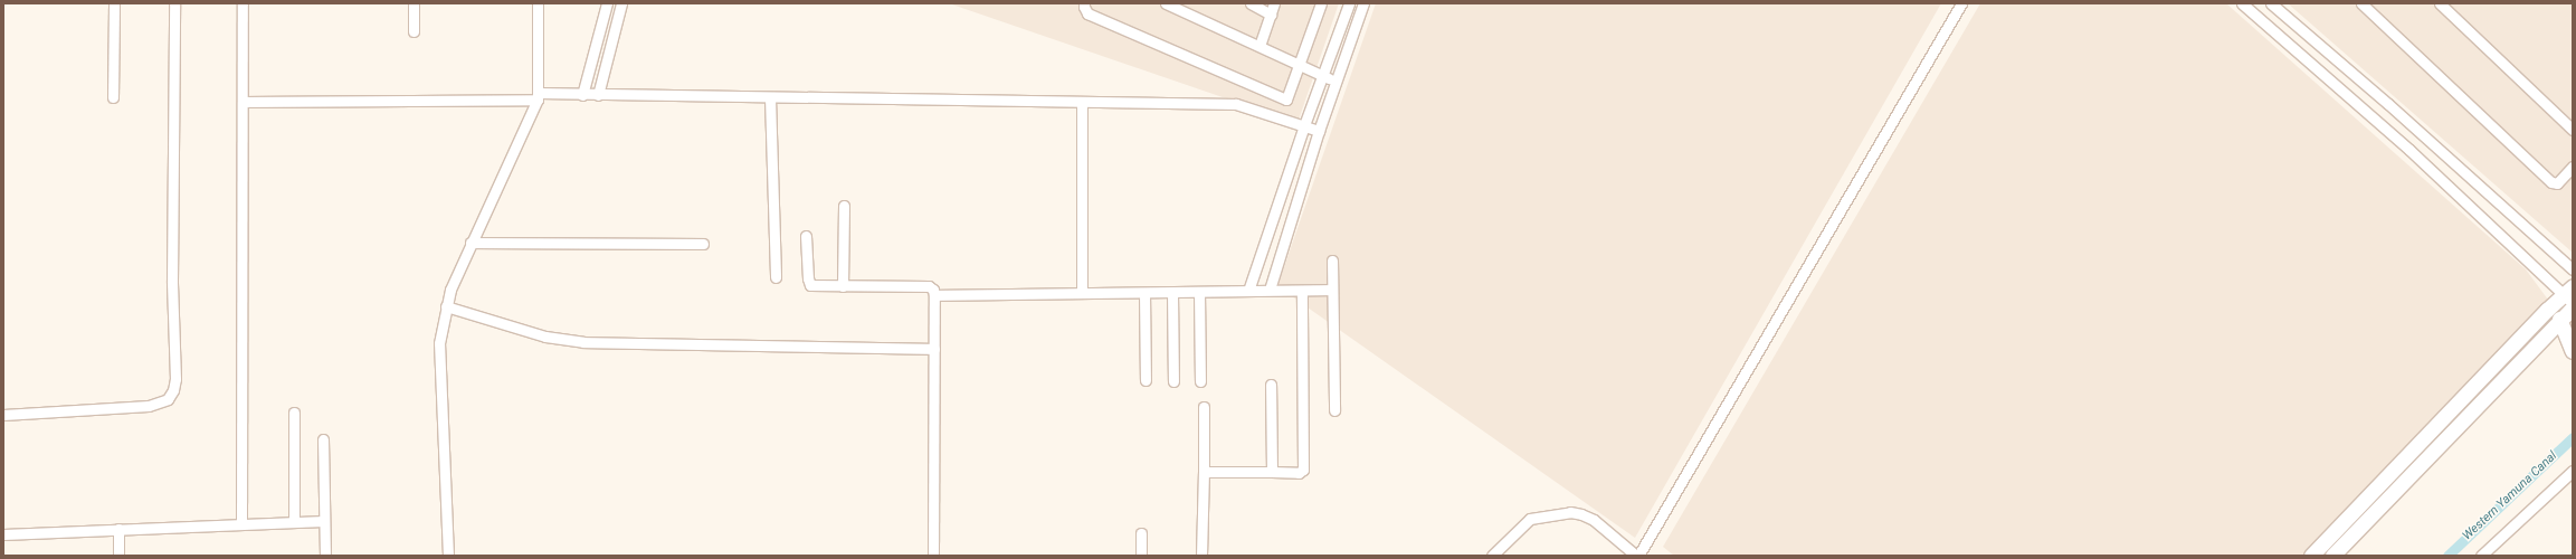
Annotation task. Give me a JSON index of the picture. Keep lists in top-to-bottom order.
{
  "water": ["Western Yamuna Canal"]
}
